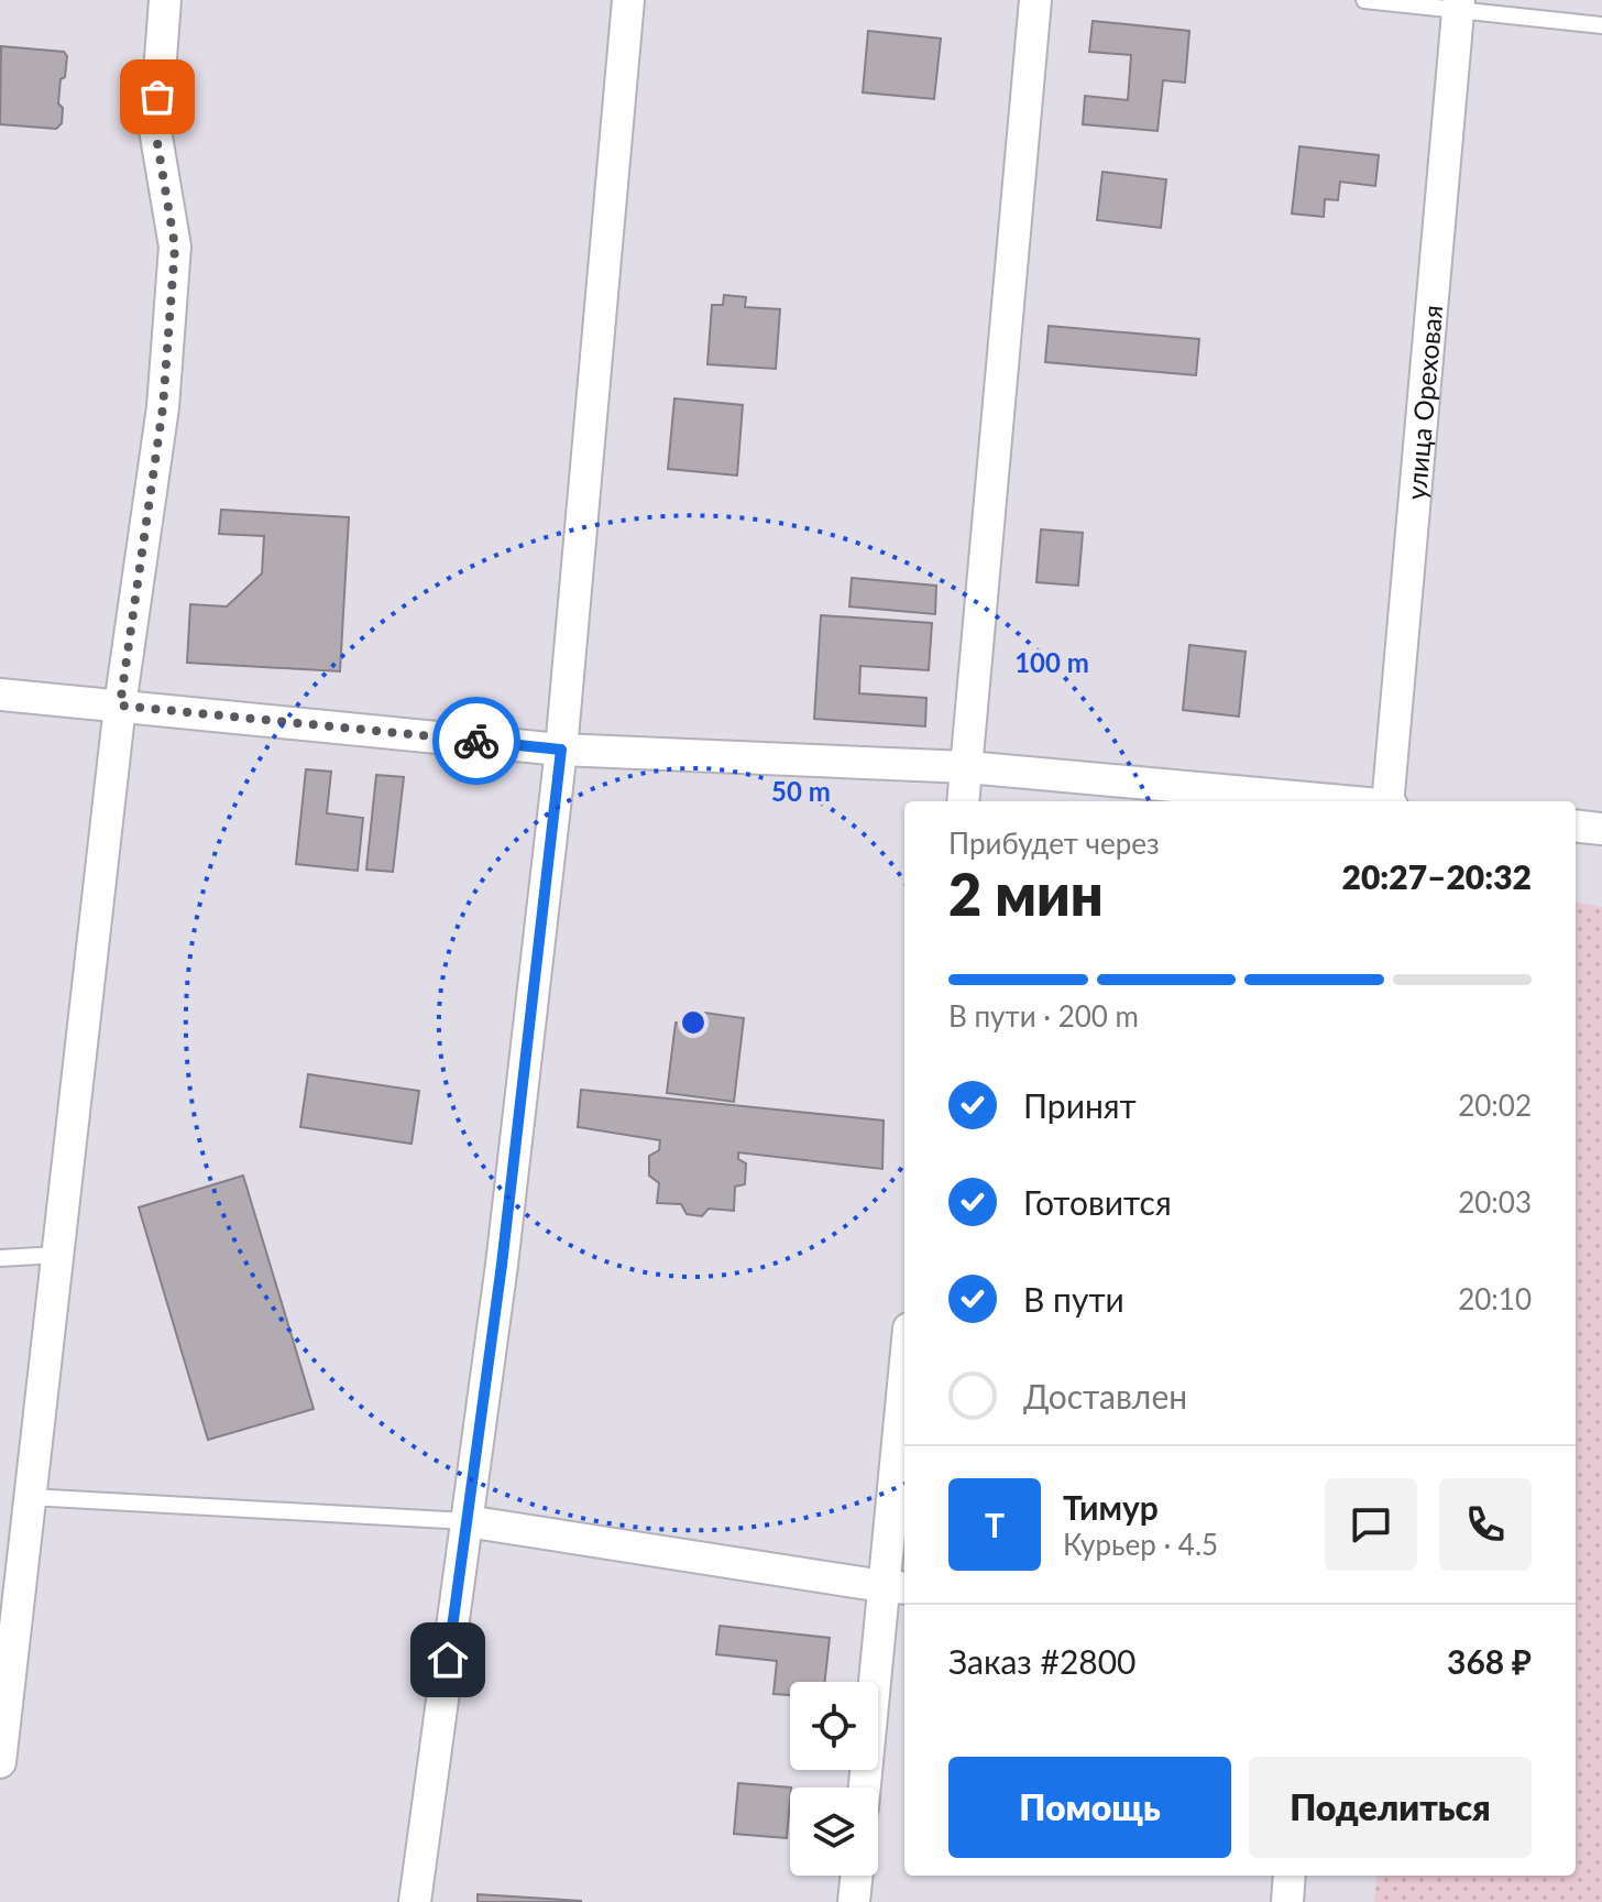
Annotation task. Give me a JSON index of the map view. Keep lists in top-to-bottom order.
{
  "streets": {
    "street": ["улица Ореховая"]
  },
  "page": {
    "heading": ["2 мин", "Прибудет через", "20:27–20:32"],
    "panel": [
      "Тимур",
      "Курьер · 4.5",
      "Заказ #2800",
      "368 ₽"
    ],
    "bar": "В пути · 200 m",
    "list": [
      ["Принят", "20:02"],
      ["Готовится", "20:03"],
      ["В пути", "20:10"],
      "Доставлен"
    ],
    "round": "Т",
    "buttons": ["Помощь", "Поделиться"]
  },
  "rings": ["100 m", "50 m"]
}
